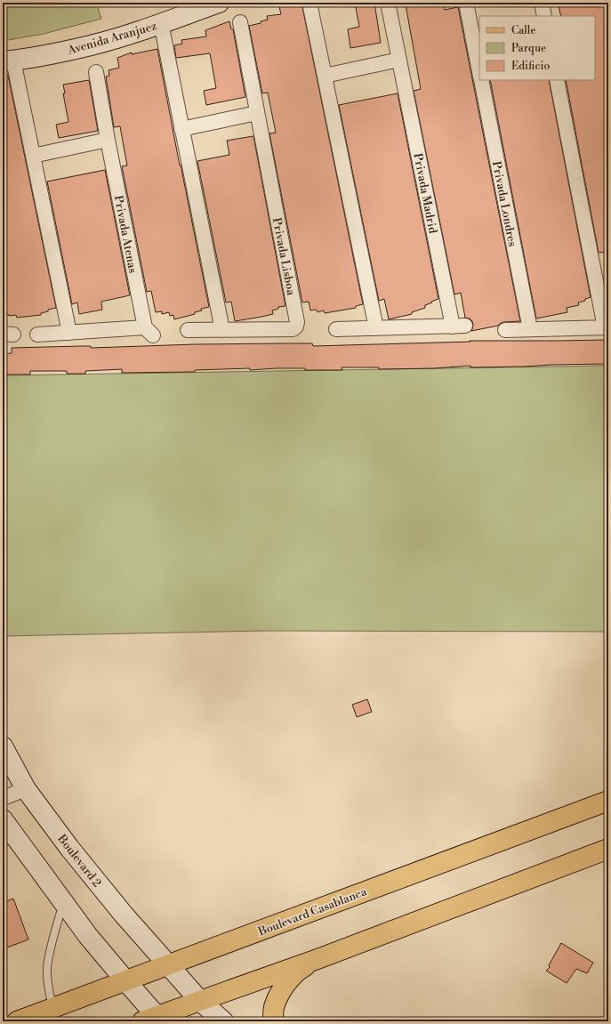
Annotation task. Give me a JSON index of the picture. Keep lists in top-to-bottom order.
{
  "streets": {
    "main road": ["Avenida Aranjuez", "Boulevard 2", "Boulevard Casablanca"],
    "street": [
      "Privada Madrid",
      "Privada Londres",
      "Privada Atenas",
      "Privada Lisboa"
    ]
  },
  "crossings": [
    ["Boulevard 2", "Boulevard Casablanca"]
  ],
  "legend": ["Calle", "Parque", "Edificio"]
}
